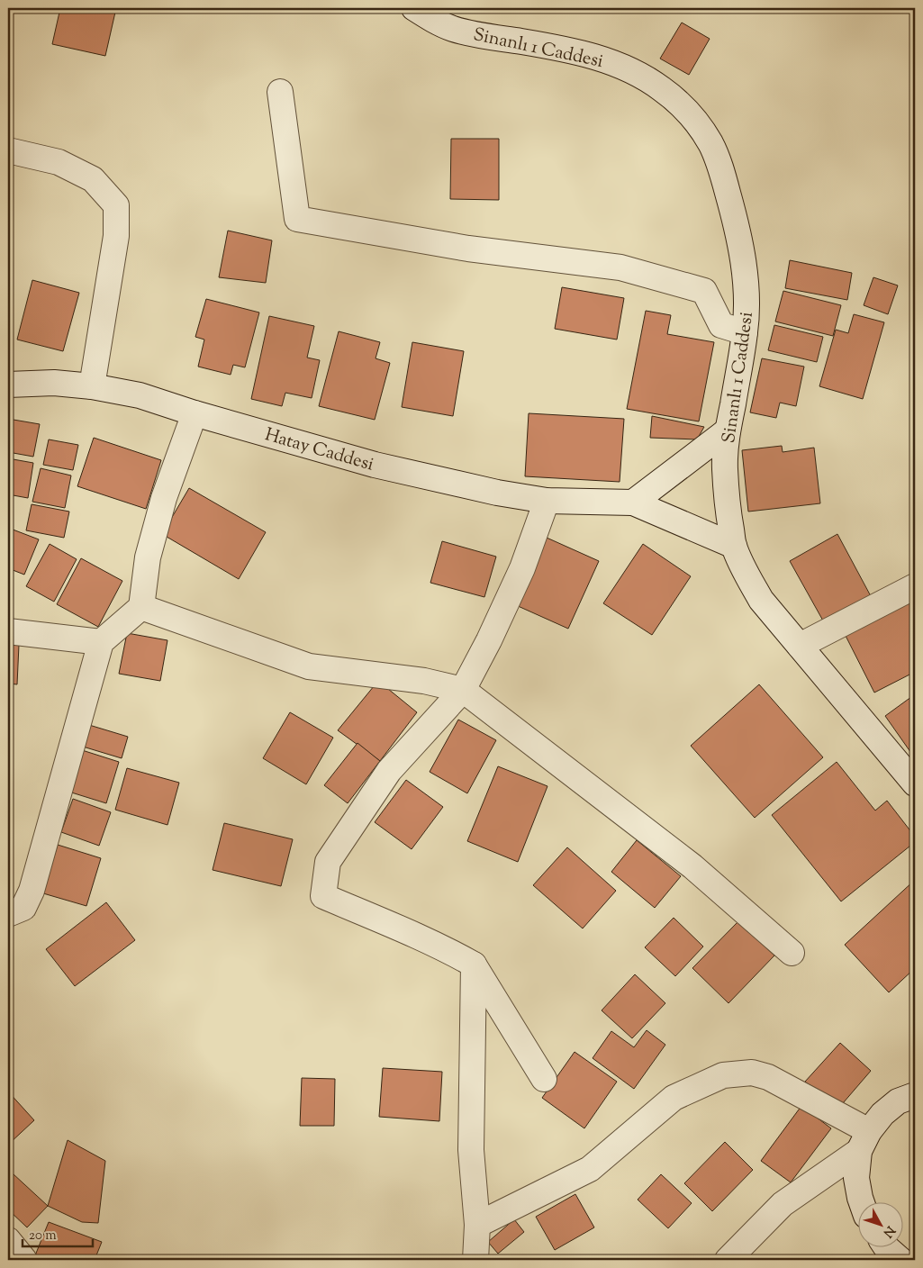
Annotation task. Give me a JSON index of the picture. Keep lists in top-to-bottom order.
{
  "streets": {
    "street": ["Sinanlı 1 Caddesi", "Hatay Caddesi"]
  },
  "crossings": [
    ["Sinanlı 1 Caddesi", "Hatay Caddesi"]
  ],
  "scale_bar": "20 m",
  "north": "bottom right"
}
